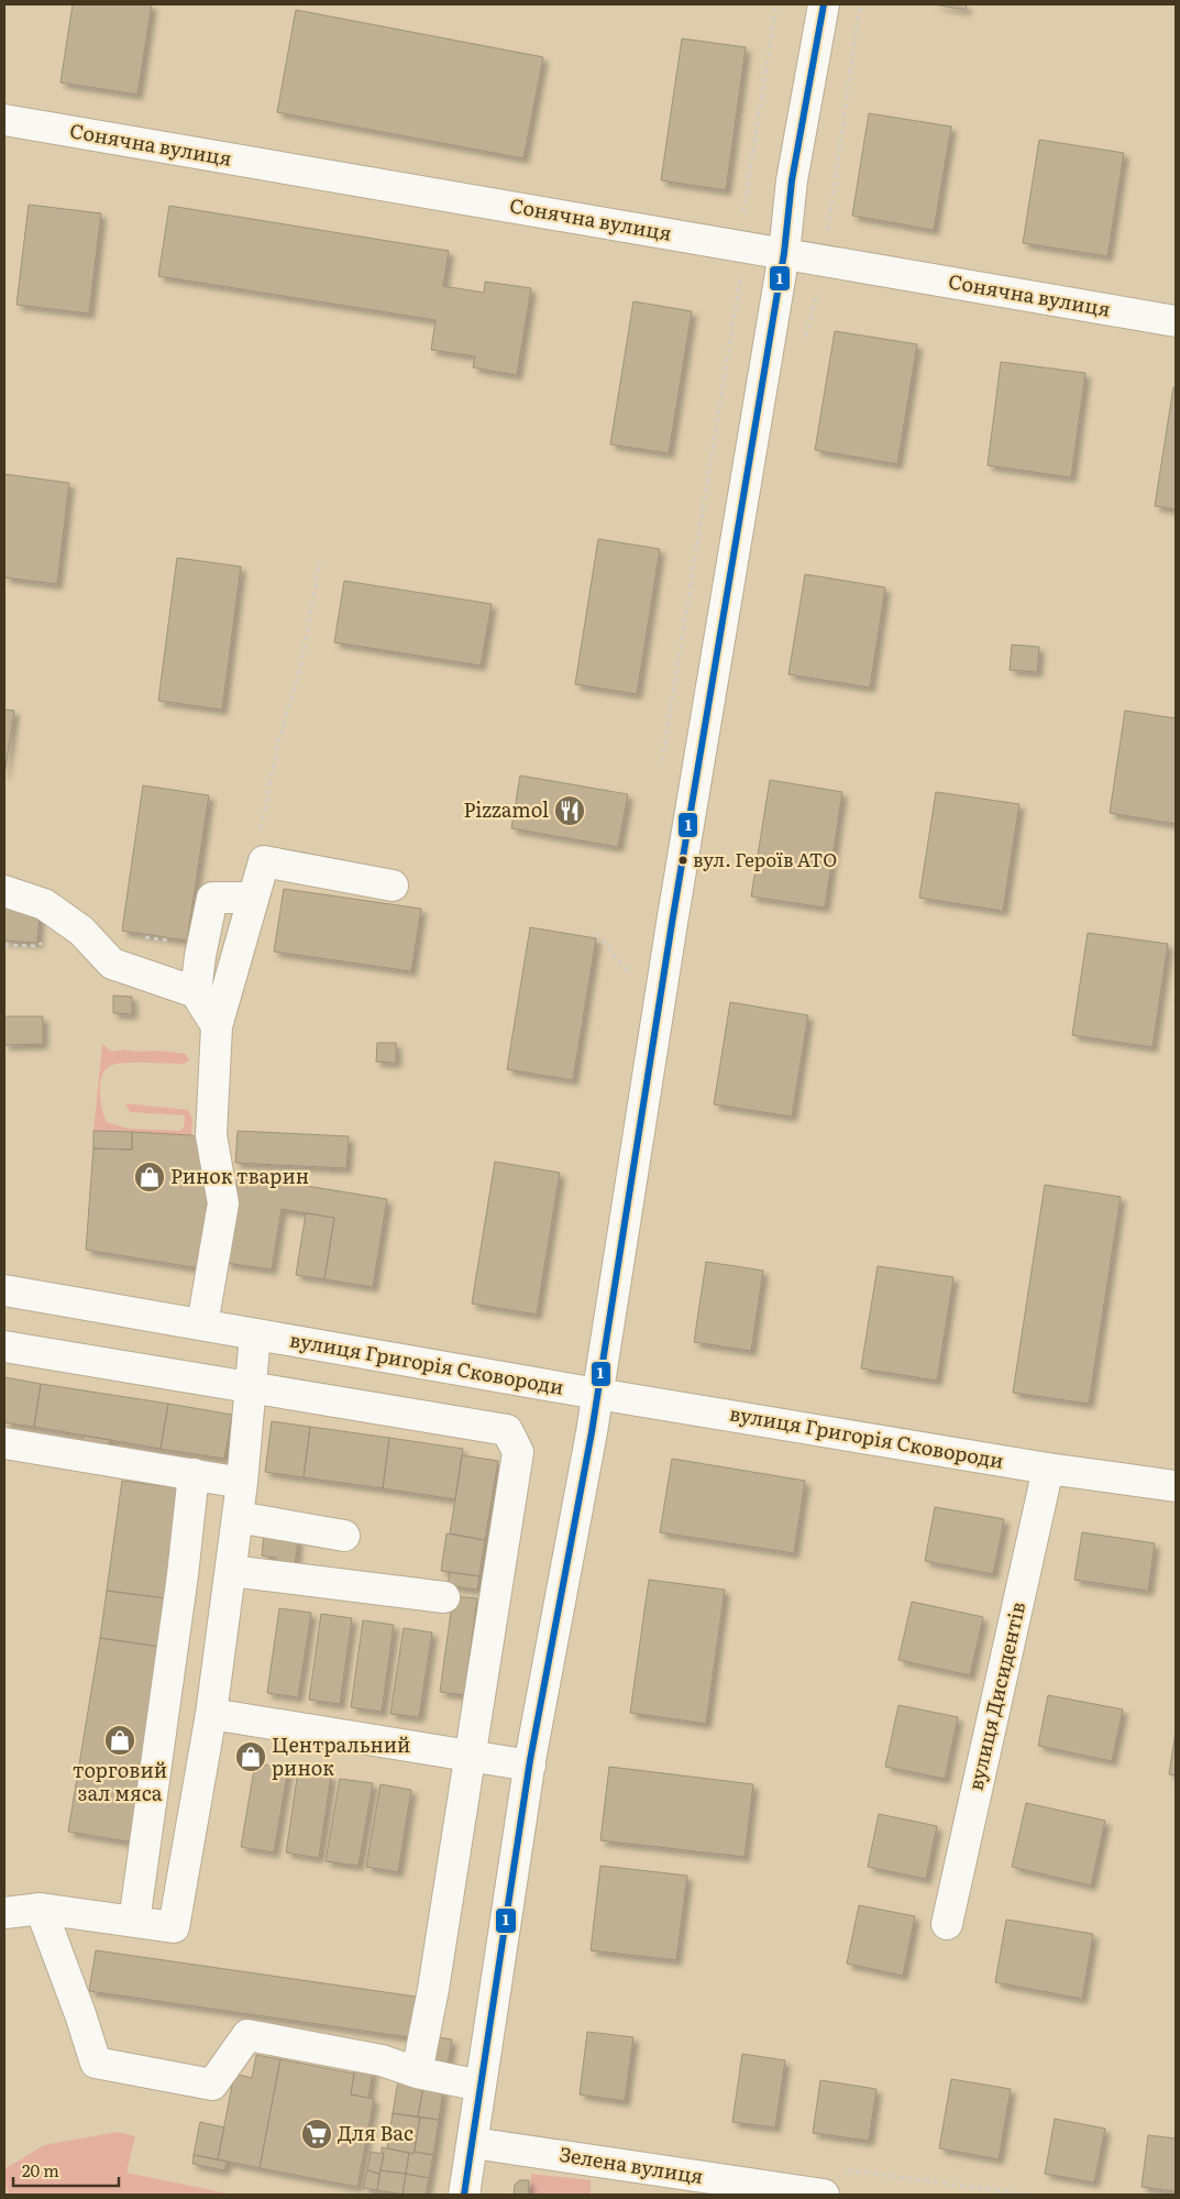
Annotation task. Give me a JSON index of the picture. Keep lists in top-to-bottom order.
{
  "streets": {
    "street": [
      "Сонячна вулиця",
      "вулиця Григорія Сковороди",
      "вулиця Дисидентів",
      "Зелена вулиця"
    ]
  },
  "crossings": [
    ["вулиця Григорія Сковороди", "вулиця Дисидентів"]
  ],
  "places": {
    "restaurant": ["Pizzamol"],
    "other": ["вул. Героїв АТО"],
    "shop": ["Ринок тварин", "торговий зал мяса", "Центральний ринок"],
    "supermarket": ["Для Вас"]
  },
  "lines": ["transit line 1"],
  "scale_bar": "20 m"
}
